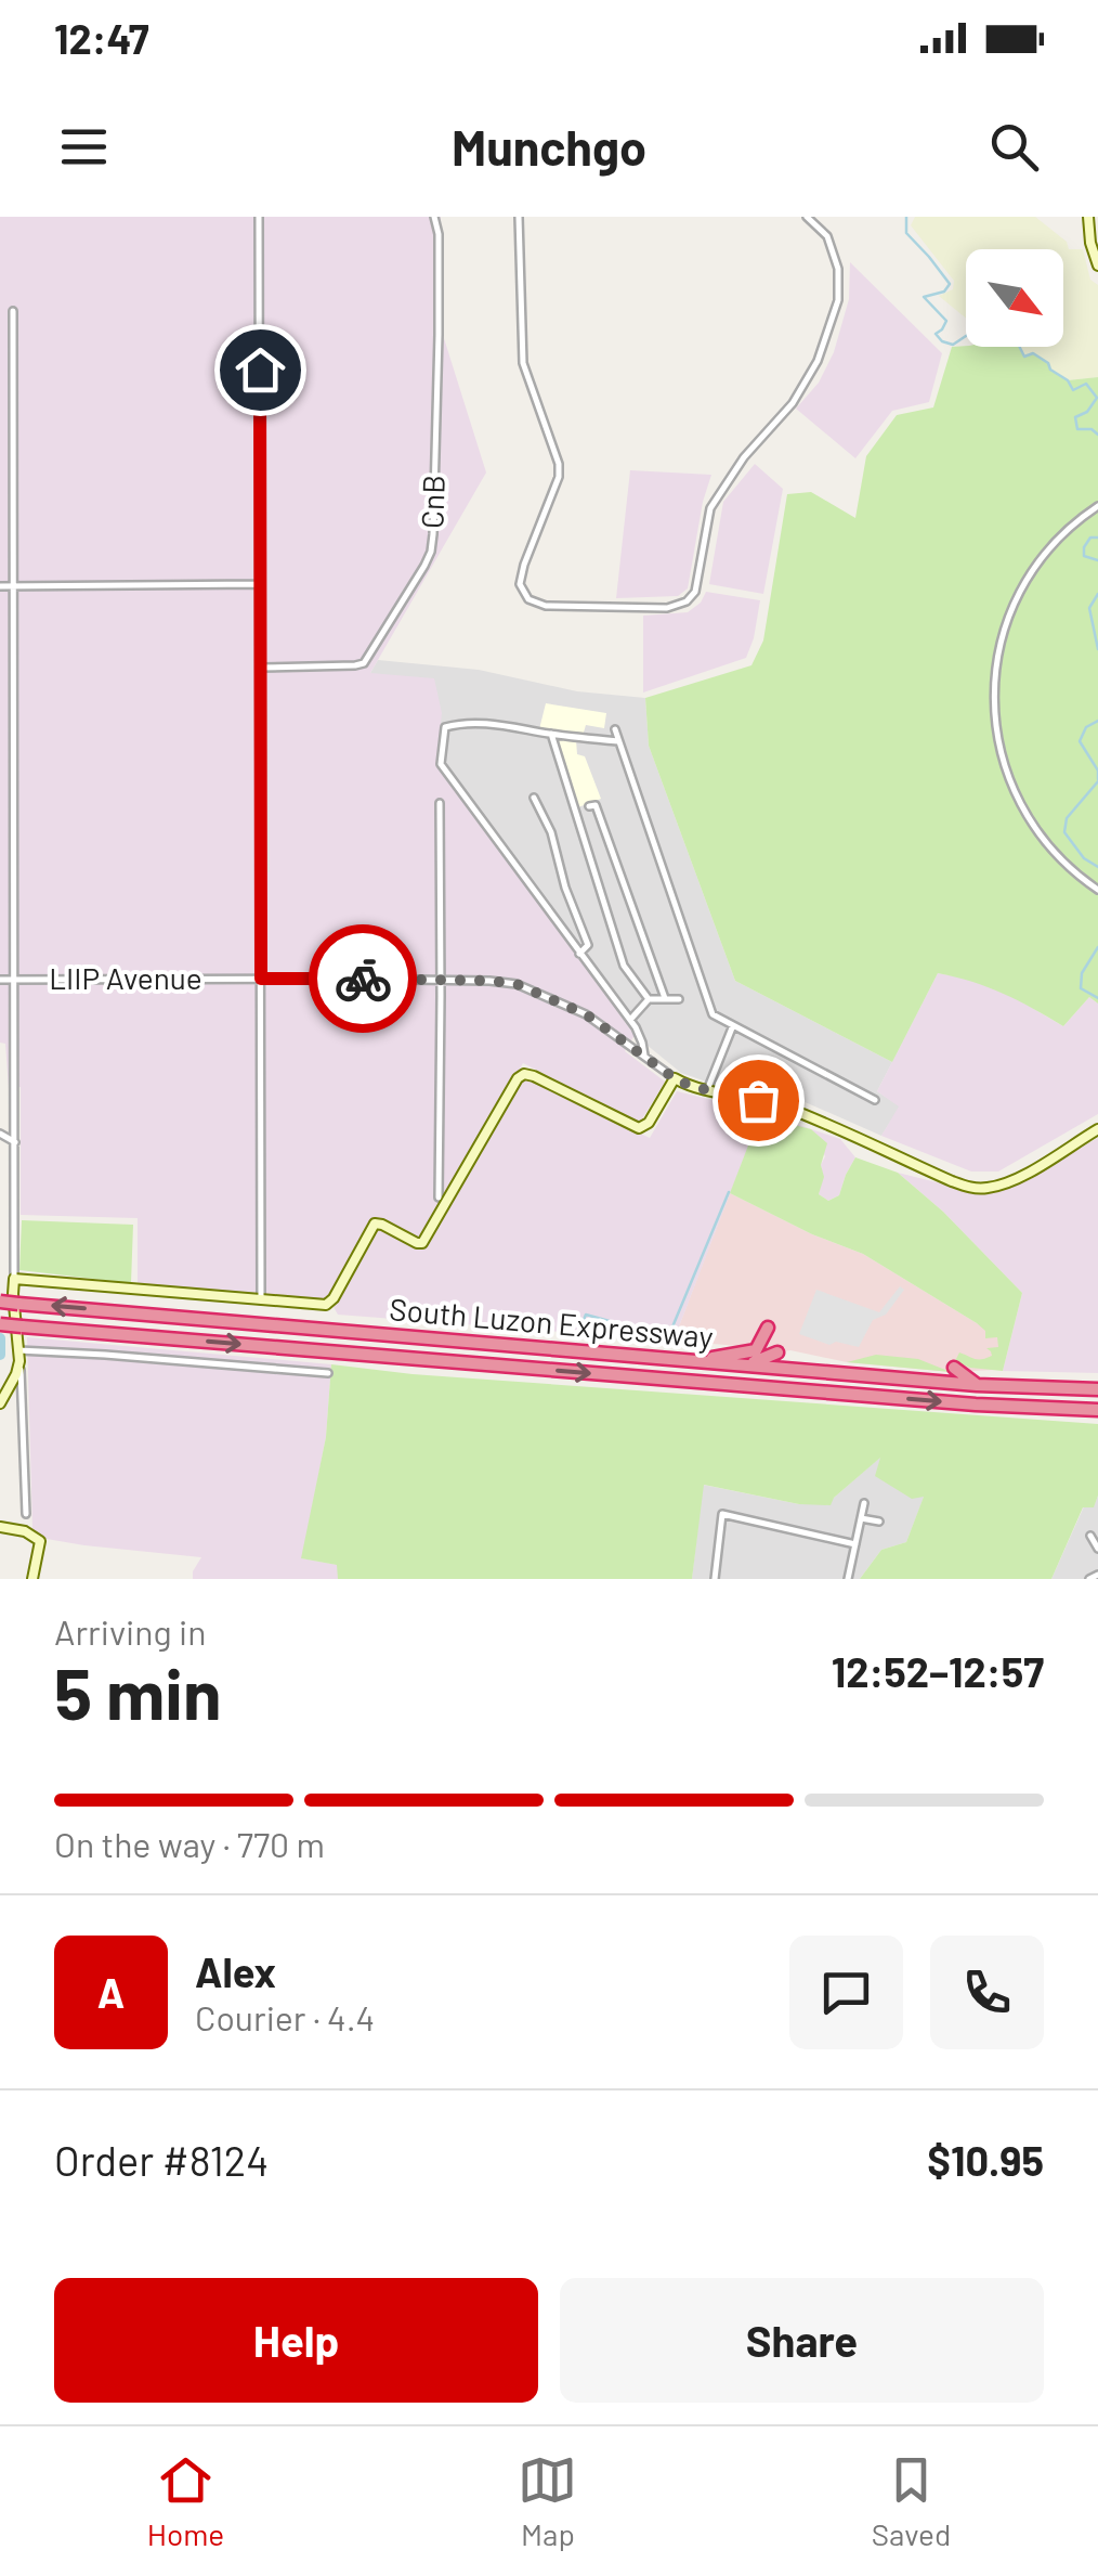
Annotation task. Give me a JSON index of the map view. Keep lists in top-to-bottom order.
{
  "streets": {
    "highway": ["South Luzon Expressway"],
    "street": ["CnB", "LIIP Avenue"]
  },
  "north": "bottom right",
  "page": {
    "status": "12:47",
    "header": "Munchgo",
    "heading": ["5 min", "Arriving in", "12:52–12:57"],
    "panel": [
      "Alex",
      "Courier · 4.4",
      "Order #8124",
      "$10.95"
    ],
    "bar": "On the way · 770 m",
    "round": "A",
    "buttons": ["Help", "Share"],
    "tabs": ["Home", "Map", "Saved"]
  }
}
